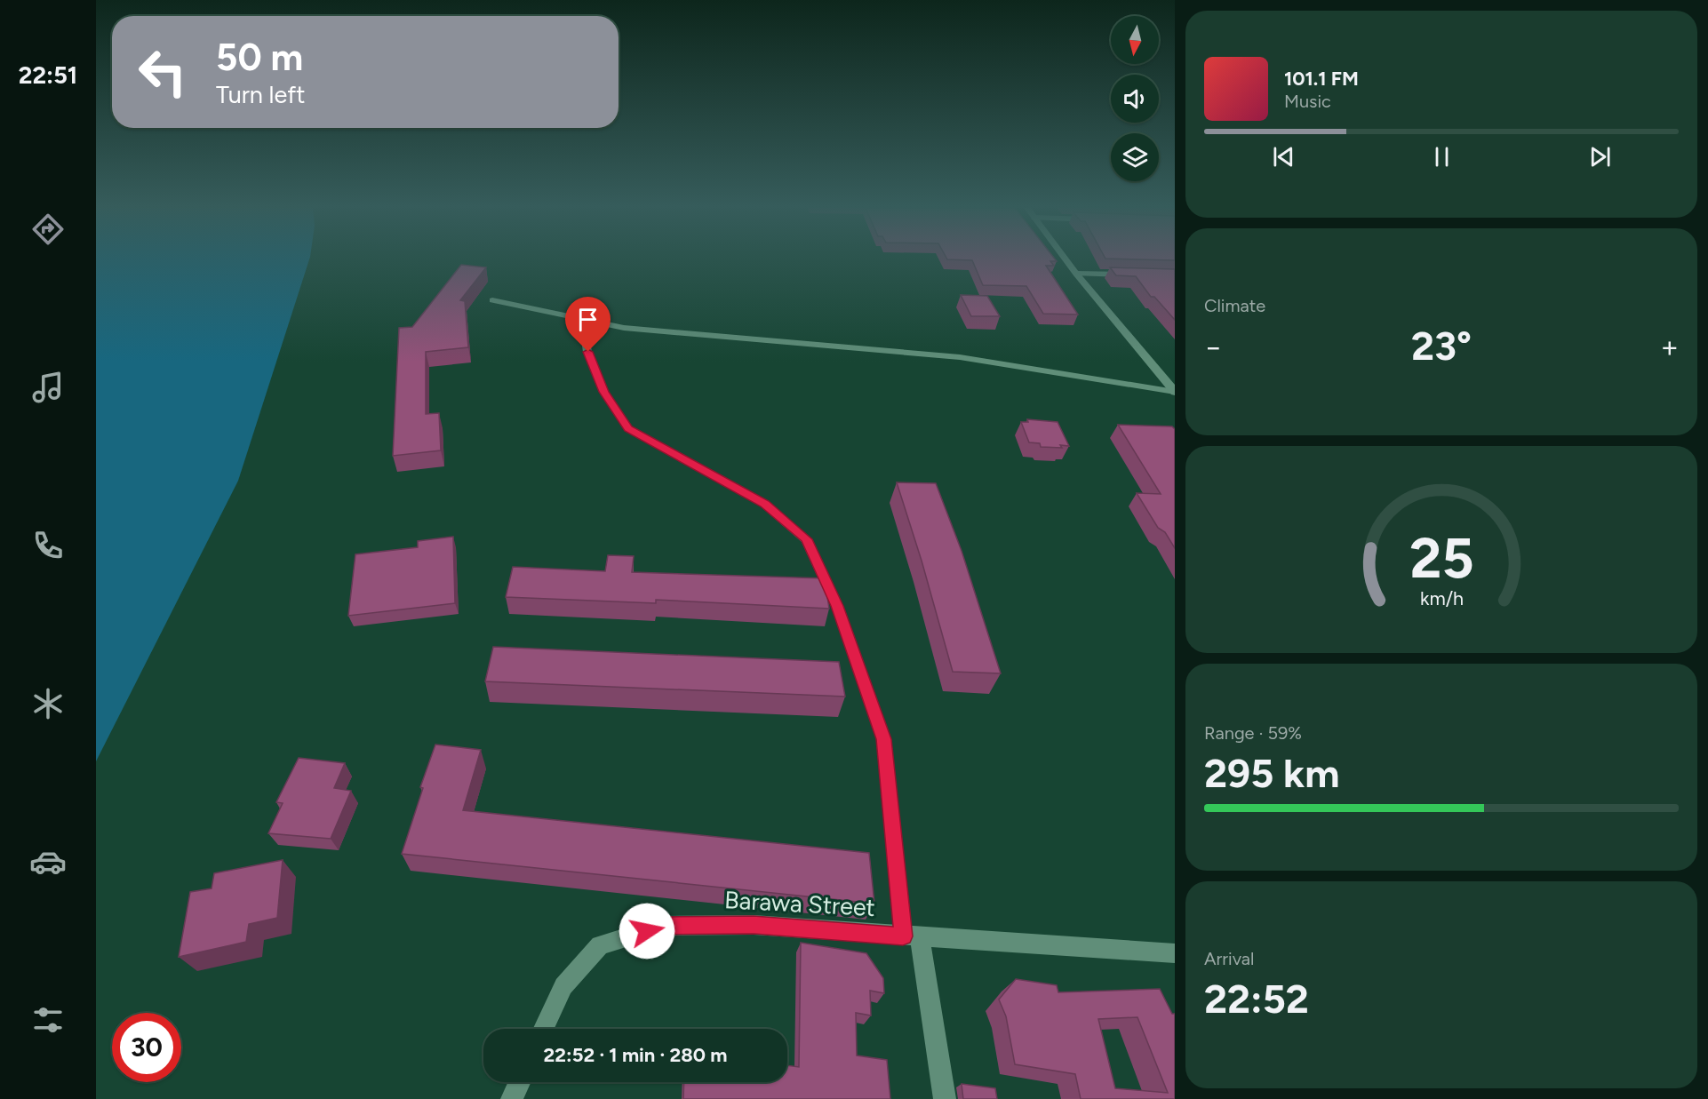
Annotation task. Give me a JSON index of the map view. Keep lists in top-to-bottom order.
{
  "streets": {
    "street": ["Barawa Street"]
  },
  "north": "bottom",
  "page": {
    "tabs": "22:51",
    "turn": ["50 m", "Turn left"],
    "song": ["101.1 FM", "Music"],
    "tile": [
      "Climate",
      ["Range · 59%", "295 km"],
      ["Arrival", "22:52"]
    ],
    "heat": ["−", "23°", "+"],
    "limit": "30",
    "trip": "22:52 · 1 min · 280 m",
    "gauge": ["25", "km/h"]
  }
}
